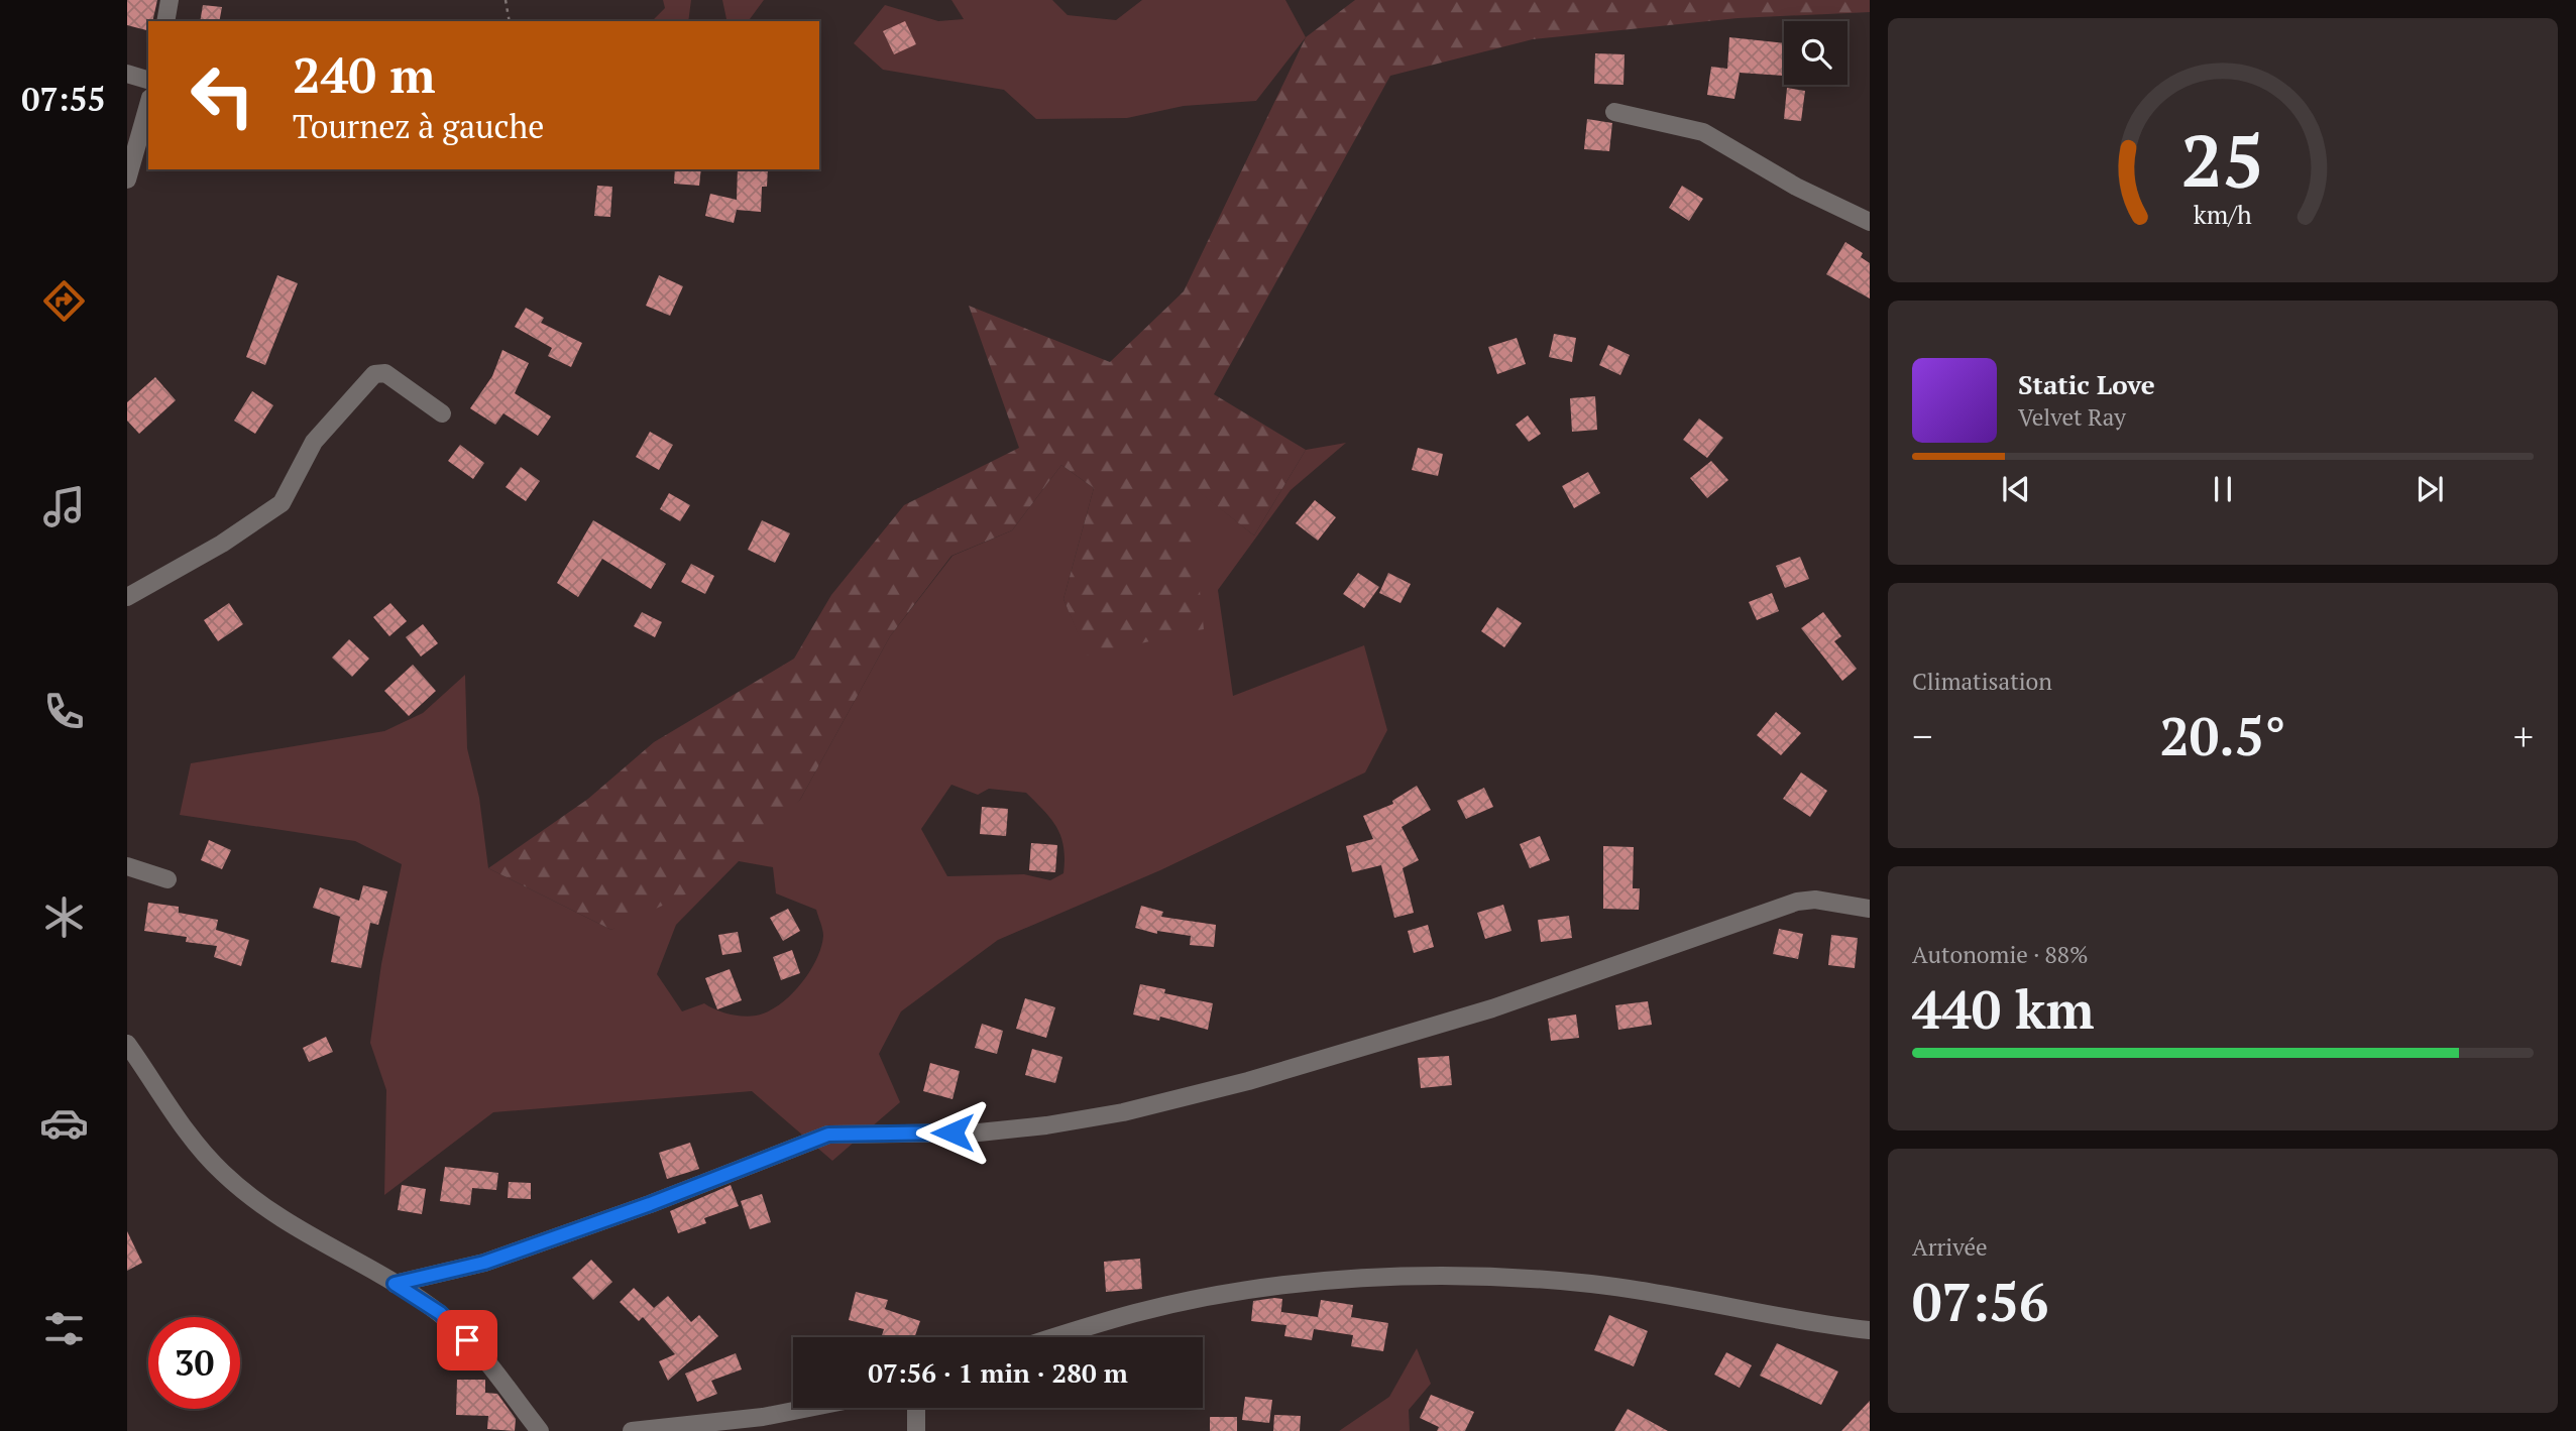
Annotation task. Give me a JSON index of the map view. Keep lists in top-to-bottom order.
{
  "page": {
    "tabs": "07:55",
    "turn": ["240 m", "Tournez à gauche"],
    "song": ["Static Love", "Velvet Ray"],
    "tile": [
      "Climatisation",
      ["Autonomie · 88%", "440 km"],
      ["Arrivée", "07:56"]
    ],
    "heat": ["−", "20.5°", "+"],
    "limit": "30",
    "trip": "07:56 · 1 min · 280 m",
    "gauge": ["25", "km/h"]
  }
}
